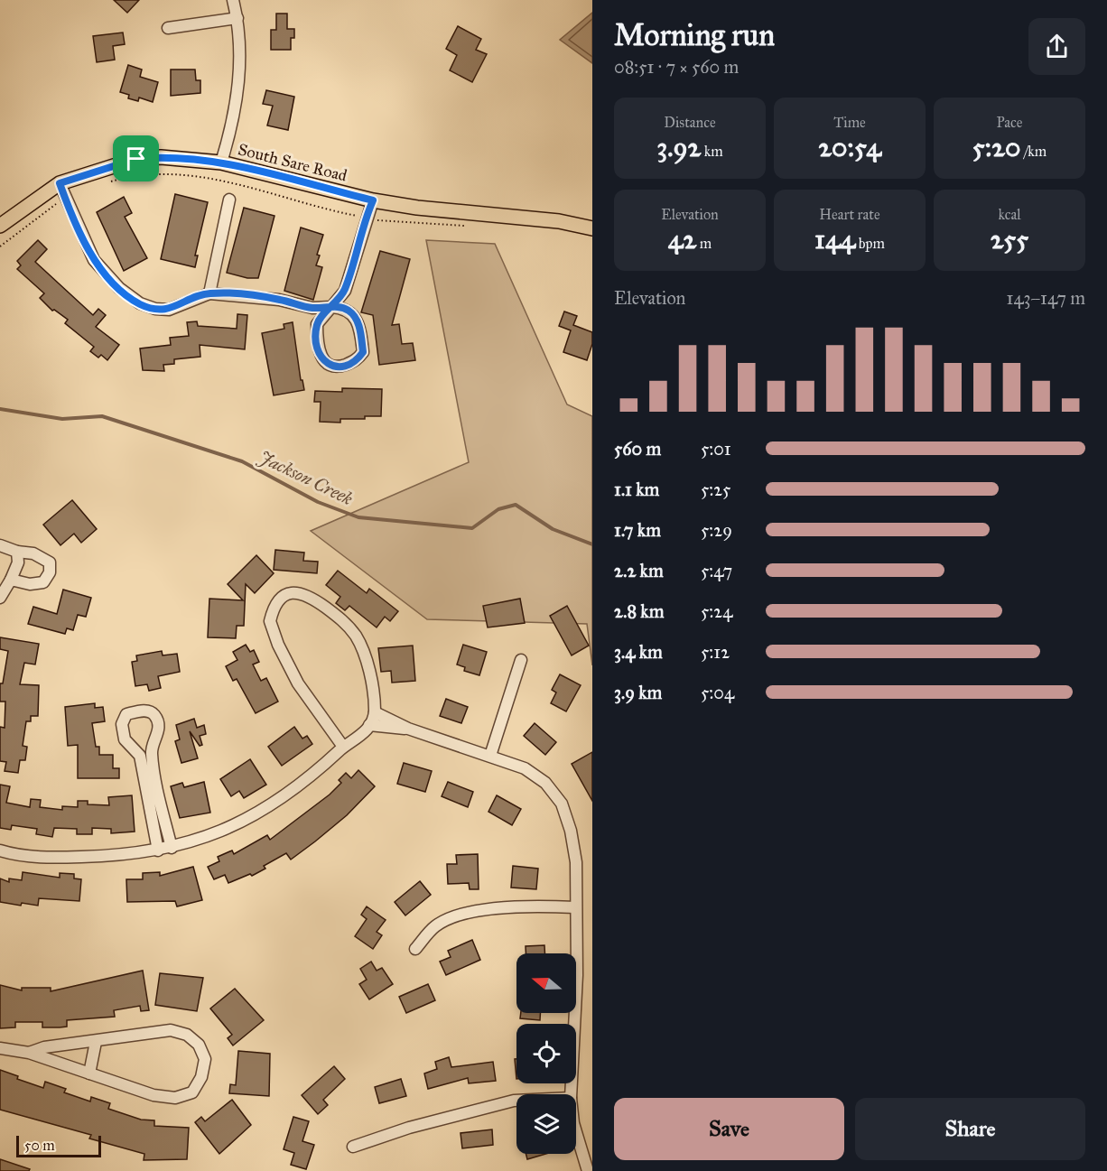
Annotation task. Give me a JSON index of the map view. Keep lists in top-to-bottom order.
{
  "streets": {
    "main road": ["South Sare Road"]
  },
  "water": ["Jackson Creek"],
  "scale_bar": "50 m",
  "north": "left",
  "page": {
    "heading": ["Morning run", "08:51 · 7 × 560 m"],
    "stats": [
      ["Distance", "3.92 km"],
      ["Time", "20:54"],
      ["Pace", "5:20 /km"],
      ["Elevation", "42 m"],
      ["Heart rate", "144 bpm"],
      ["kcal", "255"]
    ],
    "chart": ["Elevation", "143–147 m"],
    "list": [
      {
        "name": "560 m",
        "note": "5:01"
      },
      {
        "name": "1.1 km",
        "note": "5:25"
      },
      {
        "name": "1.7 km",
        "note": "5:29"
      },
      {
        "name": "2.2 km",
        "note": "5:47"
      },
      {
        "name": "2.8 km",
        "note": "5:24"
      },
      {
        "name": "3.4 km",
        "note": "5:12"
      },
      {
        "name": "3.9 km",
        "note": "5:04"
      }
    ],
    "buttons": ["Save", "Share"],
    "scale": "50 m"
  }
}
